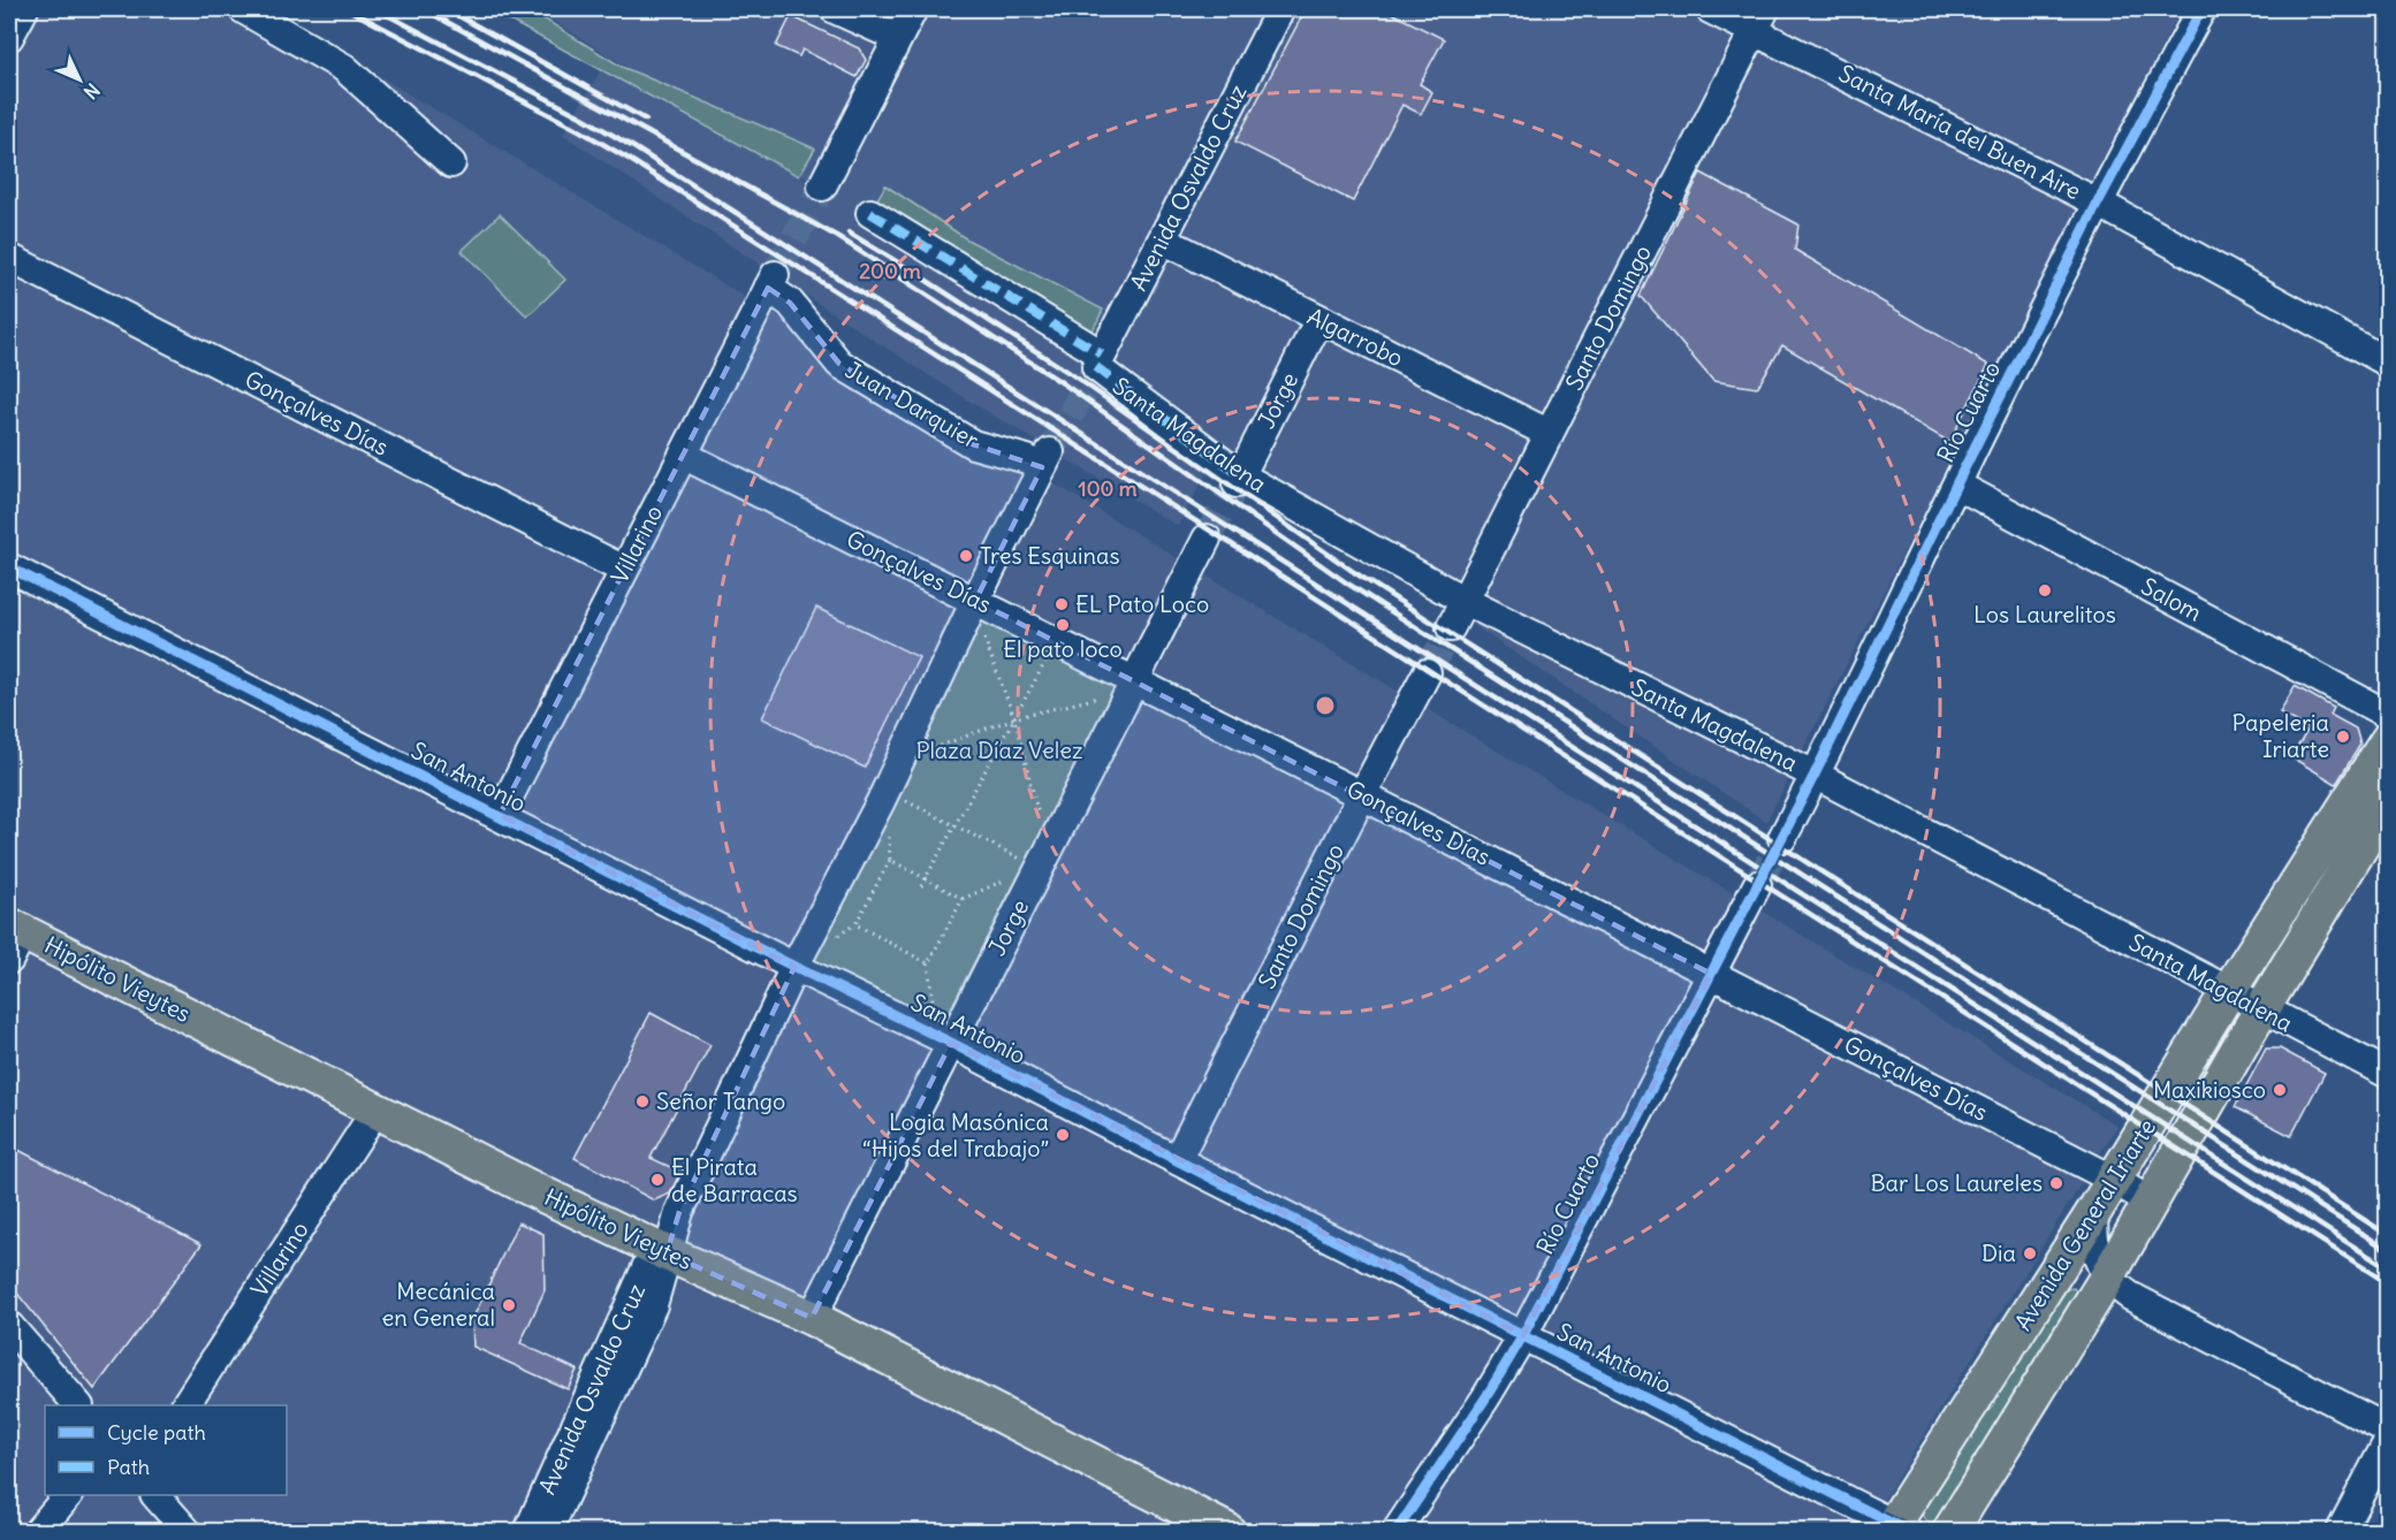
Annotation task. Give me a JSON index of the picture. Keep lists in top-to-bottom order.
{
  "streets": {
    "main road": ["Hipólito Vieytes", "Avenida General Iriarte"],
    "street": [
      "Santa María del Buen Aire",
      "Avenida Osvaldo Cruz",
      "Santo Domingo",
      "Algarrobo",
      "Jorge",
      "Juan Darquier",
      "Río Cuarto",
      "Gonçalves Días",
      "Santa Magdalena",
      "Villarino",
      "Salom",
      "San Antonio"
    ]
  },
  "crossings": [
    ["Santa María del Buen Aire", "Santo Domingo"],
    ["Santa María del Buen Aire", "Río Cuarto"],
    ["Avenida Osvaldo Cruz", "Algarrobo"],
    ["Avenida Osvaldo Cruz", "Juan Darquier"],
    ["Avenida Osvaldo Cruz", "Gonçalves Días"],
    ["Avenida Osvaldo Cruz", "Santa Magdalena"],
    ["Avenida Osvaldo Cruz", "San Antonio"],
    ["Avenida Osvaldo Cruz", "Hipólito Vieytes"],
    ["Santo Domingo", "Algarrobo"],
    ["Santo Domingo", "Gonçalves Días"],
    ["Santo Domingo", "Santa Magdalena"],
    ["Santo Domingo", "San Antonio"],
    ["Algarrobo", "Jorge"],
    ["Jorge", "Gonçalves Días"],
    ["Jorge", "Santa Magdalena"],
    ["Jorge", "San Antonio"],
    ["Jorge", "Hipólito Vieytes"],
    ["Juan Darquier", "Villarino"],
    ["Río Cuarto", "Gonçalves Días"],
    ["Río Cuarto", "Santa Magdalena"],
    ["Río Cuarto", "Salom"],
    ["Río Cuarto", "San Antonio"],
    ["Gonçalves Días", "Villarino"],
    ["Gonçalves Días", "Avenida General Iriarte"],
    ["Santa Magdalena", "Avenida General Iriarte"],
    ["Villarino", "San Antonio"],
    ["Villarino", "Hipólito Vieytes"],
    ["San Antonio", "Avenida General Iriarte"]
  ],
  "parks": ["Plaza Díaz Velez"],
  "places": [
    "Tres Esquinas",
    "Los Laurelitos",
    "EL Pato Loco",
    "El pato loco",
    "Papeleria Iriarte",
    "Maxikiosco",
    "Señor Tango",
    "Logia Masónica “Hijos del Trabajo”",
    "El Pirata de Barracas",
    "Bar Los Laureles",
    "Dia",
    "Mecánica en General"
  ],
  "legend": ["Cycle path", "Path"],
  "north": "bottom right",
  "rings": ["200 m", "100 m"]
}
